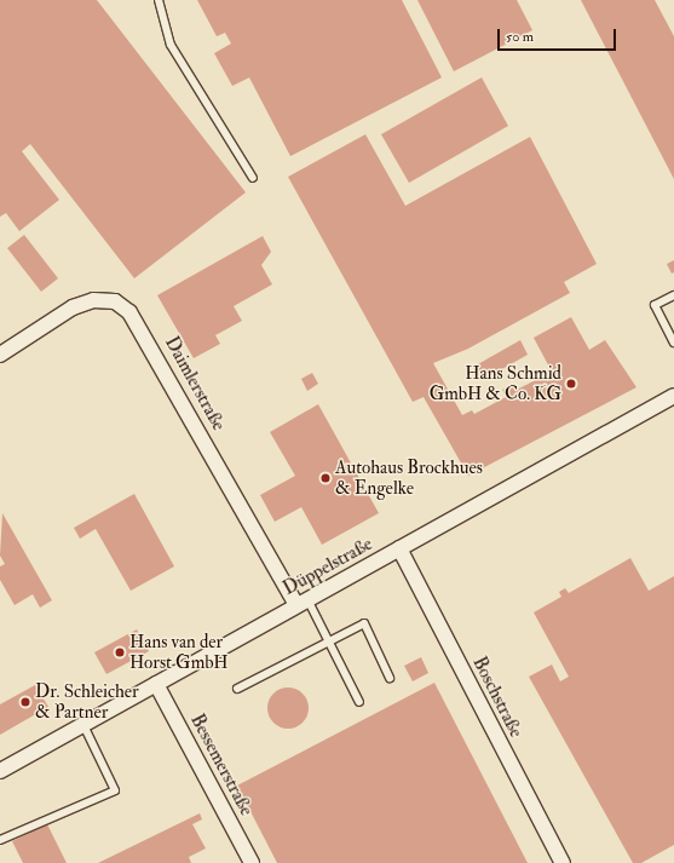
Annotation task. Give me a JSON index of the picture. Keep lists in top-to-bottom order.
{
  "streets": {
    "street": [
      "Daimlerstraße",
      "Düppelstraße",
      "Boschstraße",
      "Bessemerstraße"
    ]
  },
  "crossings": [
    ["Daimlerstraße", "Düppelstraße"],
    ["Düppelstraße", "Boschstraße"],
    ["Düppelstraße", "Bessemerstraße"]
  ],
  "places": [
    "Hans Schmid GmbH & Co. KG",
    "Autohaus Brockhues & Engelke",
    "Hans van der Horst GmbH",
    "Dr. Schleicher & Partner"
  ],
  "scale_bar": "50 m"
}
